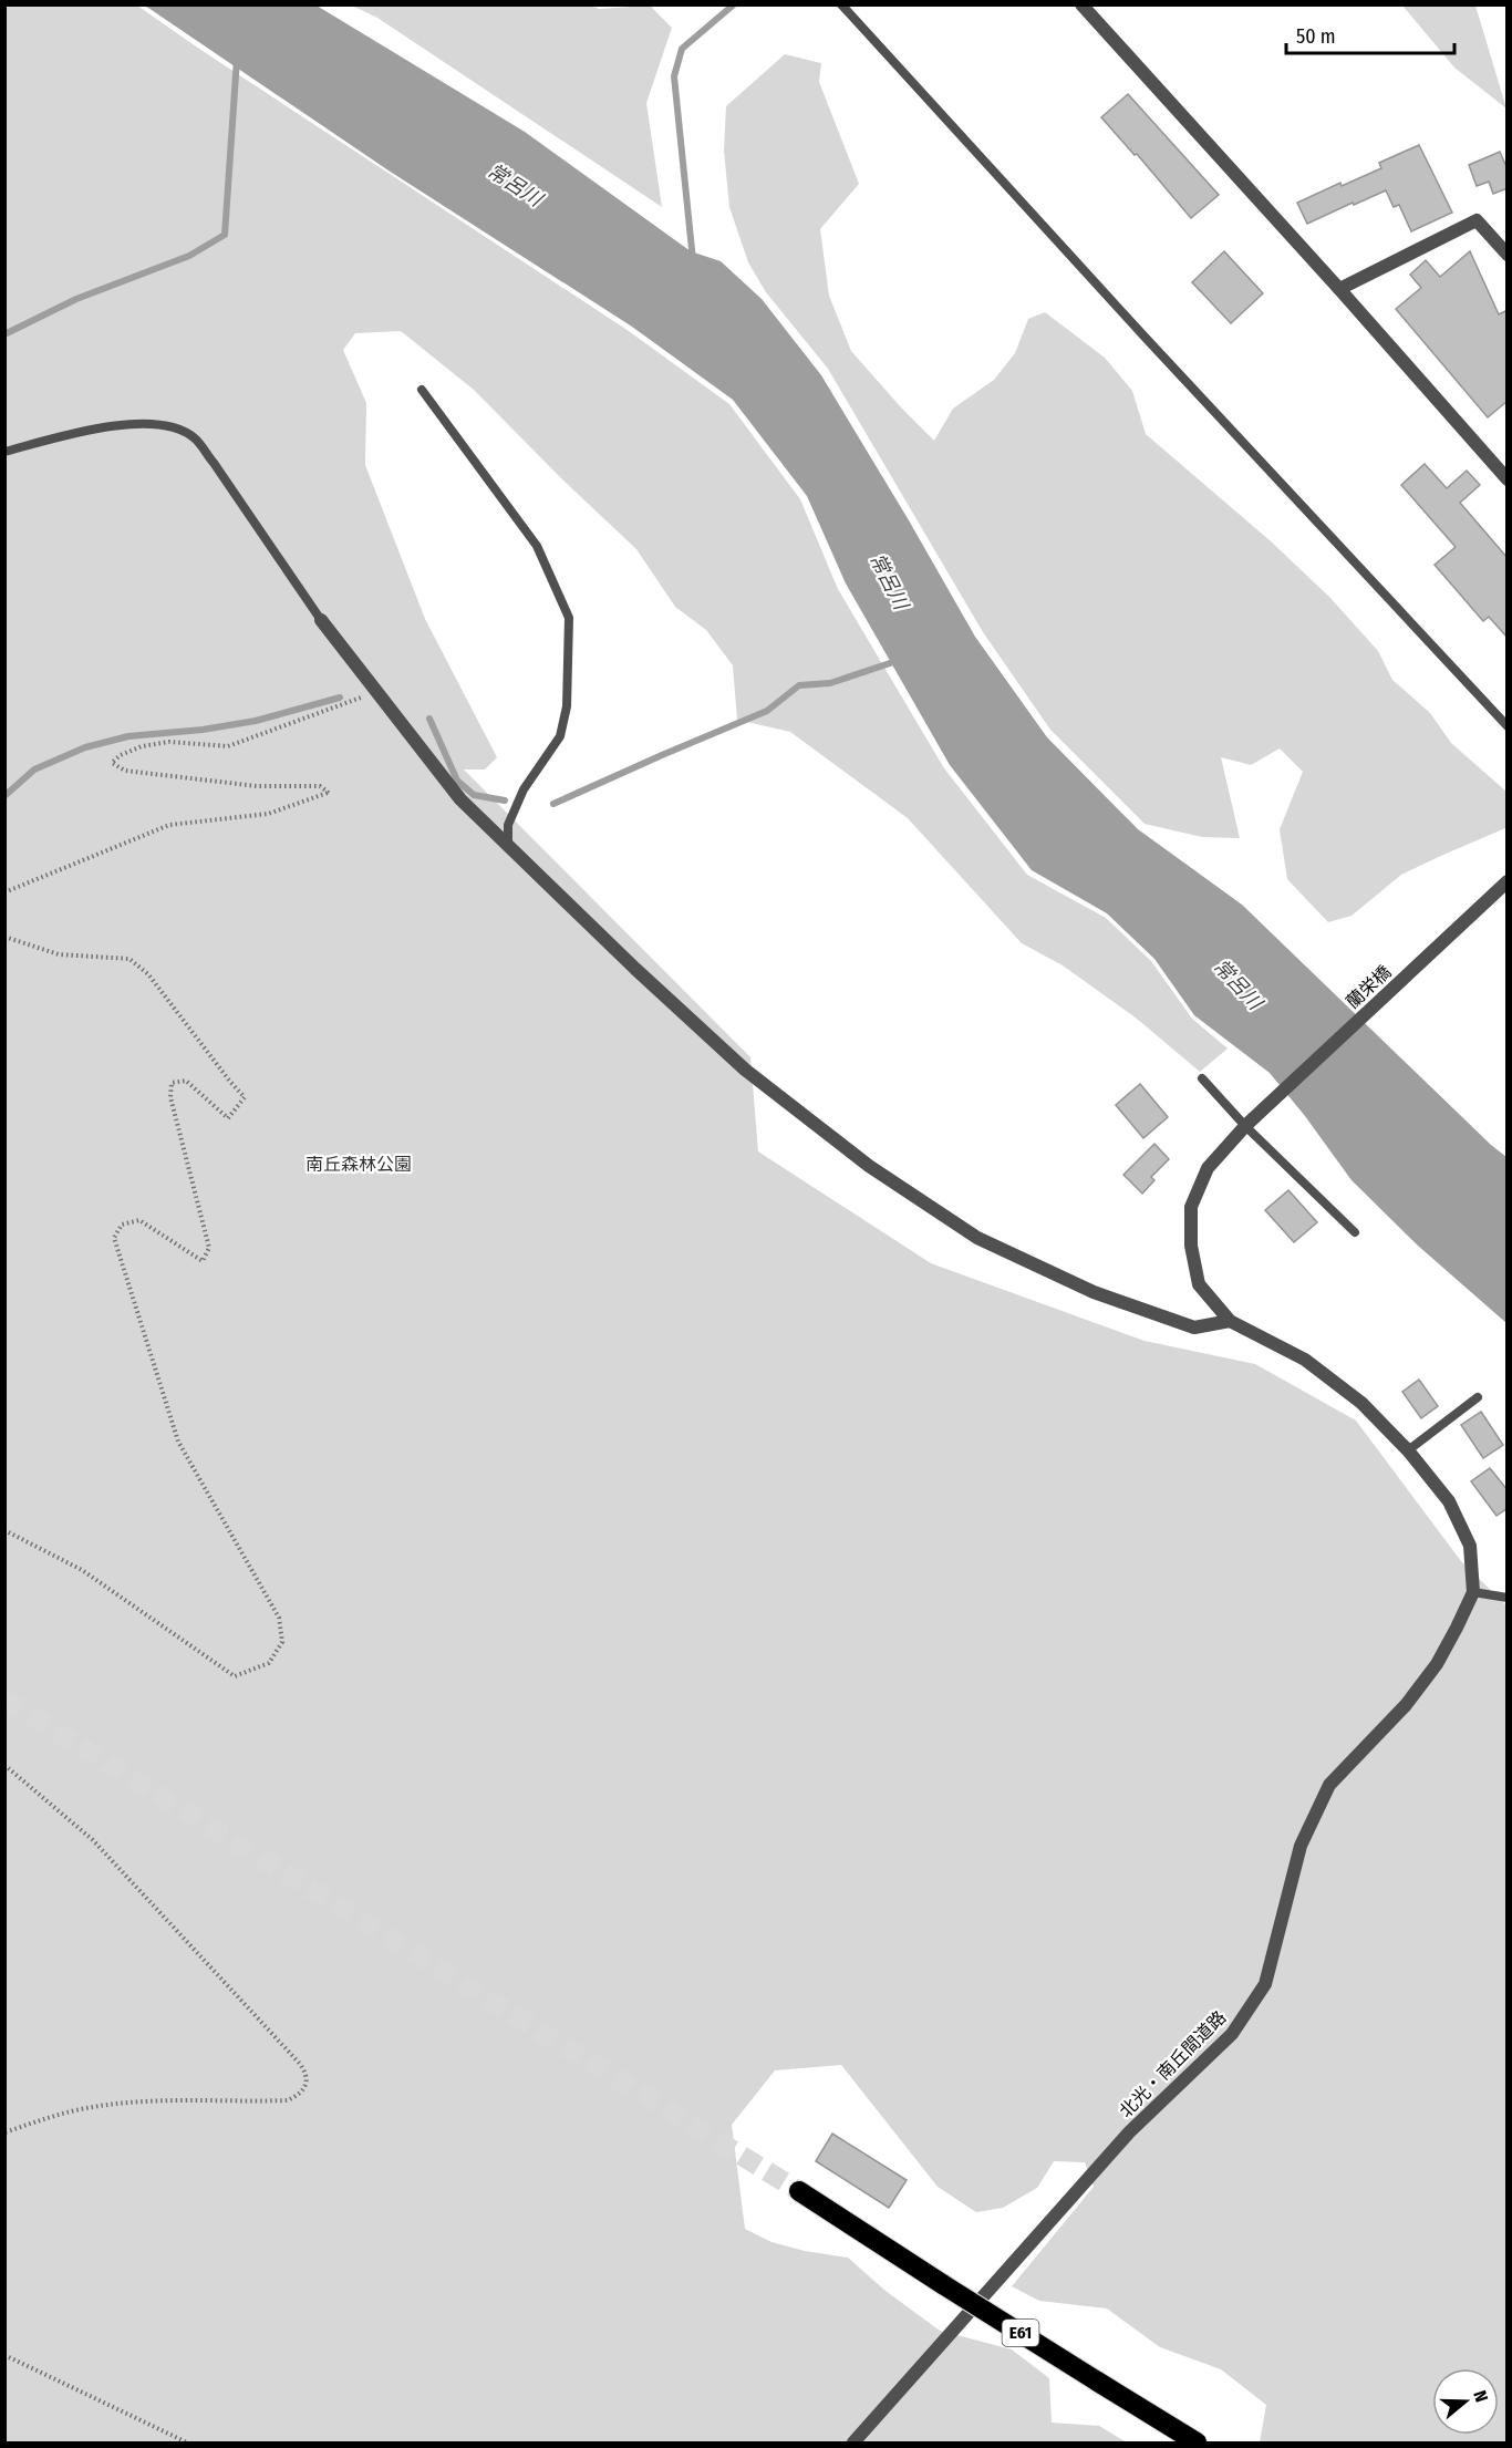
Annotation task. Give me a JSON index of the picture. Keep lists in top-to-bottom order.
{
  "streets": {
    "highway": ["E61"],
    "street": ["蘭栄橋", "北光・南丘間道路"]
  },
  "water": ["常呂川"],
  "parks": ["南丘森林公園"],
  "scale_bar": "50 m",
  "north": "right"
}
